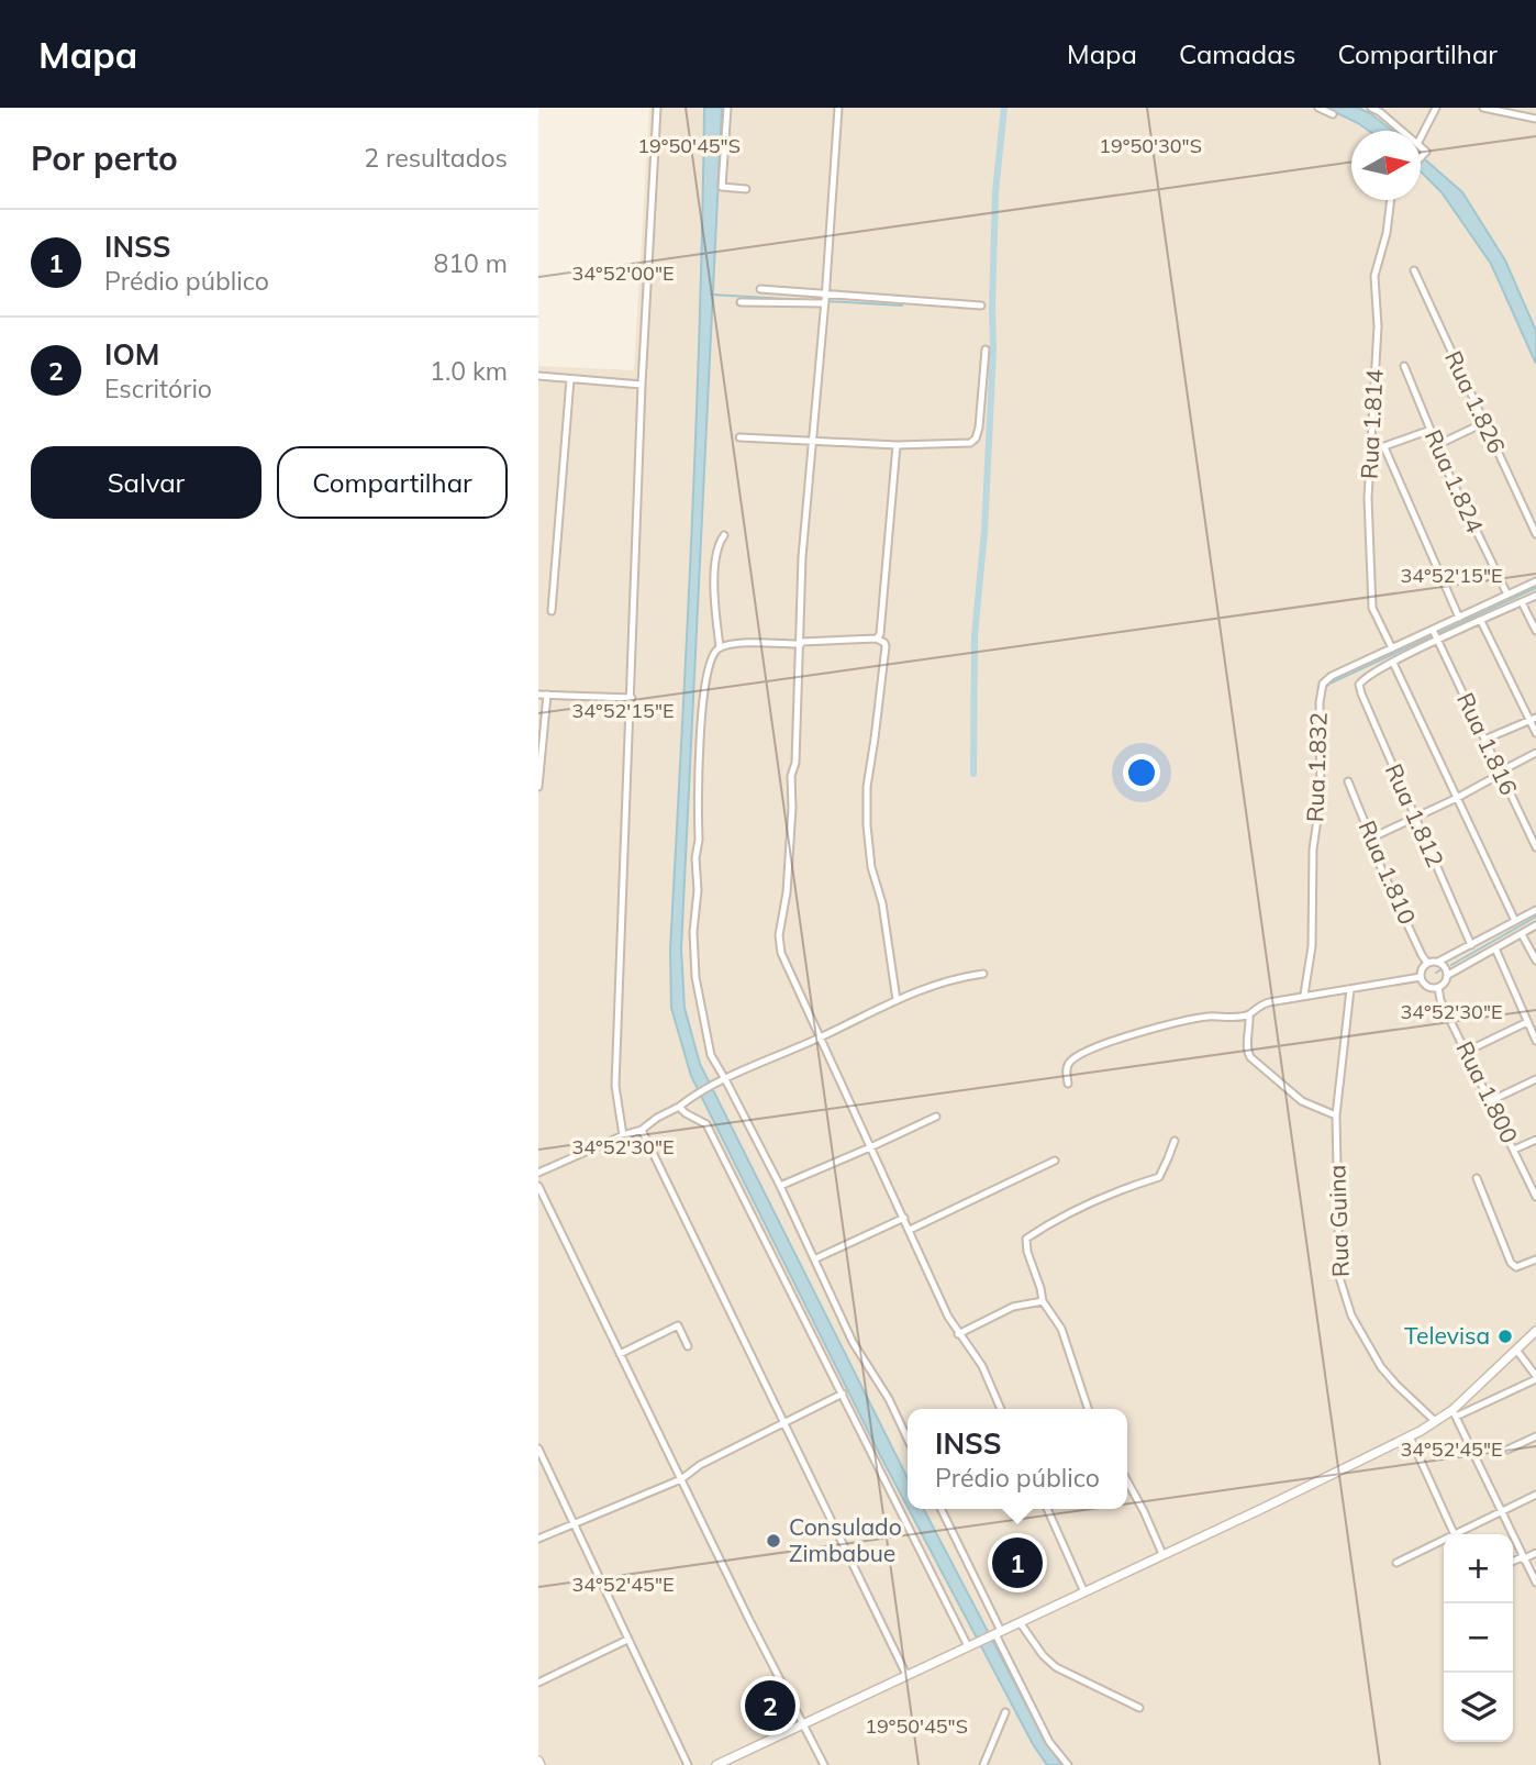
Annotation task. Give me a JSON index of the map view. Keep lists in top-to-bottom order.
{
  "streets": {
    "street": [
      "Rua 1.826",
      "Rua 1.814",
      "Rua 1.824",
      "Rua 1.816",
      "Rua 1.832",
      "Rua 1.812",
      "Rua 1.810",
      "Rua 1.800",
      "Rua Guina"
    ]
  },
  "crossings": [
    ["Rua 1.814", "Rua 1.832"],
    ["Rua 1.824", "Rua 1.832"],
    ["Rua 1.816", "Rua 1.832"],
    ["Rua 1.810", "Rua 1.800"]
  ],
  "places": ["Televisa", "Consulado Zimbabue"],
  "north": "right",
  "page": {
    "header": "Mapa",
    "nav": ["Mapa", "Camadas", "Compartilhar"],
    "heading": ["Por perto", "2 resultados"],
    "list": [
      {
        "mark": "1",
        "name": "INSS",
        "note": "Prédio público",
        "value": "810 m"
      },
      {
        "mark": "2",
        "name": "IOM",
        "note": "Escritório",
        "value": "1.0 km"
      }
    ],
    "buttons": ["Salvar", "Compartilhar"],
    "popup": ["INSS", "Prédio público"],
    "pins": ["1", "2"],
    "map_buttons": ["+", "−"]
  },
  "coordinates": [
    "19°50'45\"S",
    "19°50'30\"S",
    "34°52'00\"E",
    "34°52'15\"E",
    "34°52'30\"E",
    "34°52'45\"E"
  ]
}
